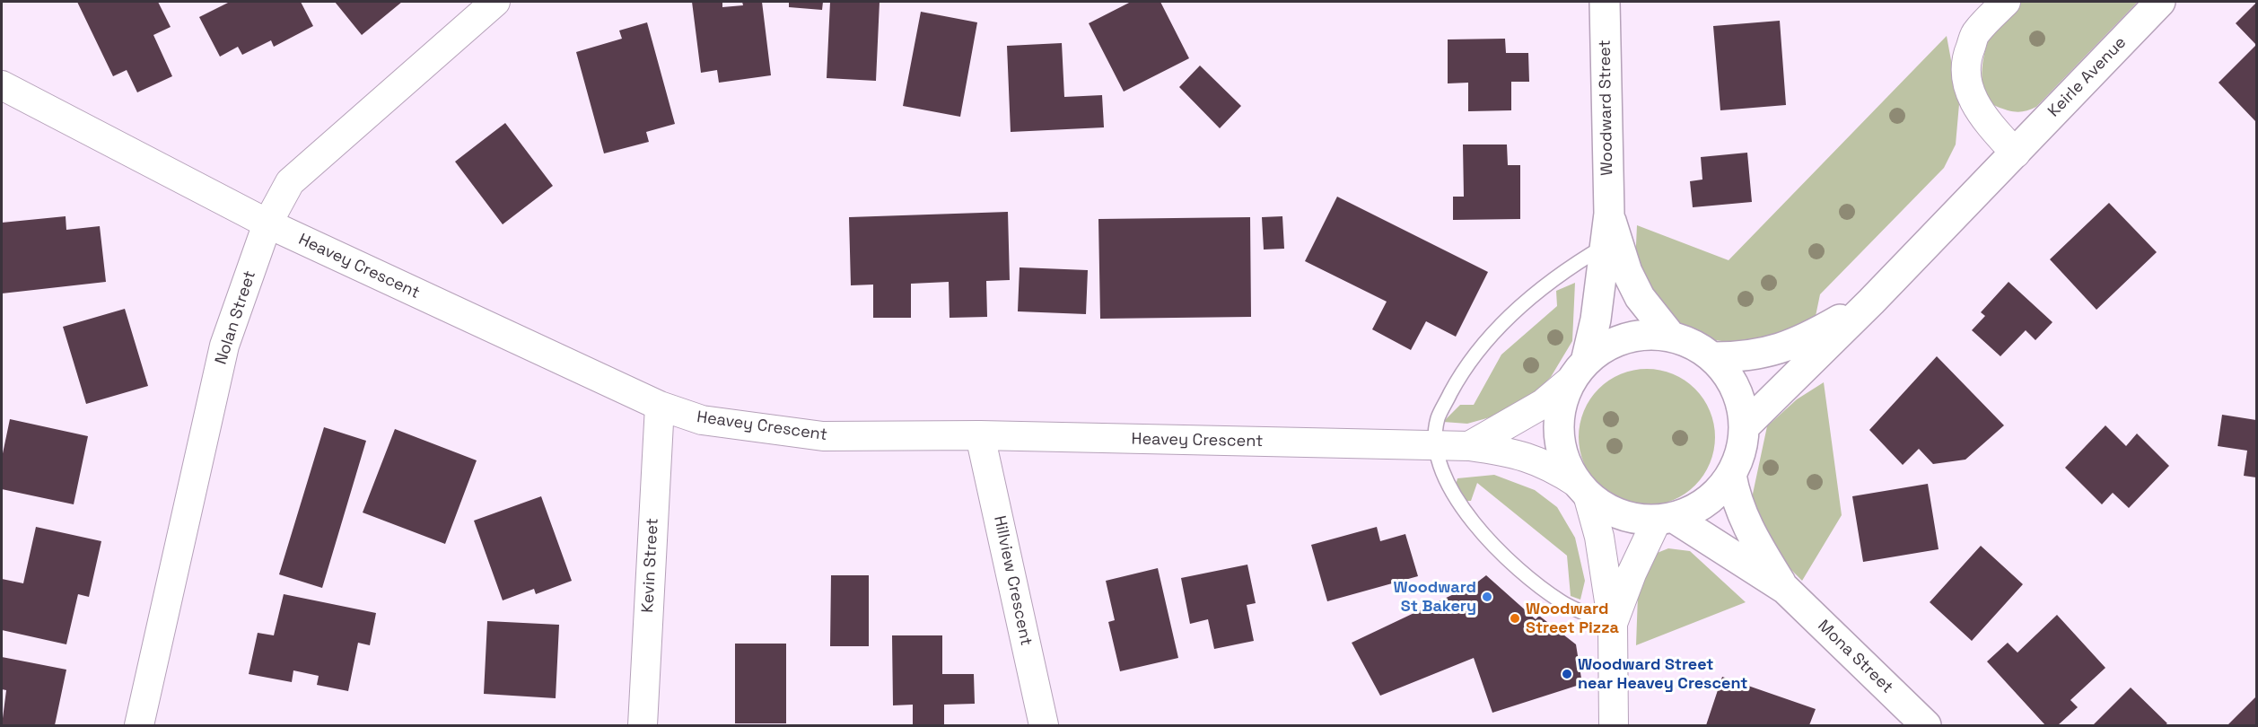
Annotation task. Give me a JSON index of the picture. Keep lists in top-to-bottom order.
{
  "streets": {
    "street": [
      "Keirle Avenue",
      "Woodward Street",
      "Heavey Crescent",
      "Nolan Street",
      "Kevin Street",
      "Hillview Crescent",
      "Mona Street"
    ]
  },
  "crossings": [
    ["Keirle Avenue", "Woodward Street"],
    ["Keirle Avenue", "Heavey Crescent"],
    ["Keirle Avenue", "Mona Street"],
    ["Woodward Street", "Heavey Crescent"],
    ["Woodward Street", "Mona Street"],
    ["Heavey Crescent", "Nolan Street"],
    ["Heavey Crescent", "Kevin Street"],
    ["Heavey Crescent", "Hillview Crescent"],
    ["Heavey Crescent", "Mona Street"]
  ],
  "places": ["Woodward St Bakery", "Woodward Street Pizza", "Woodward Street near Heavey Crescent"]
}
